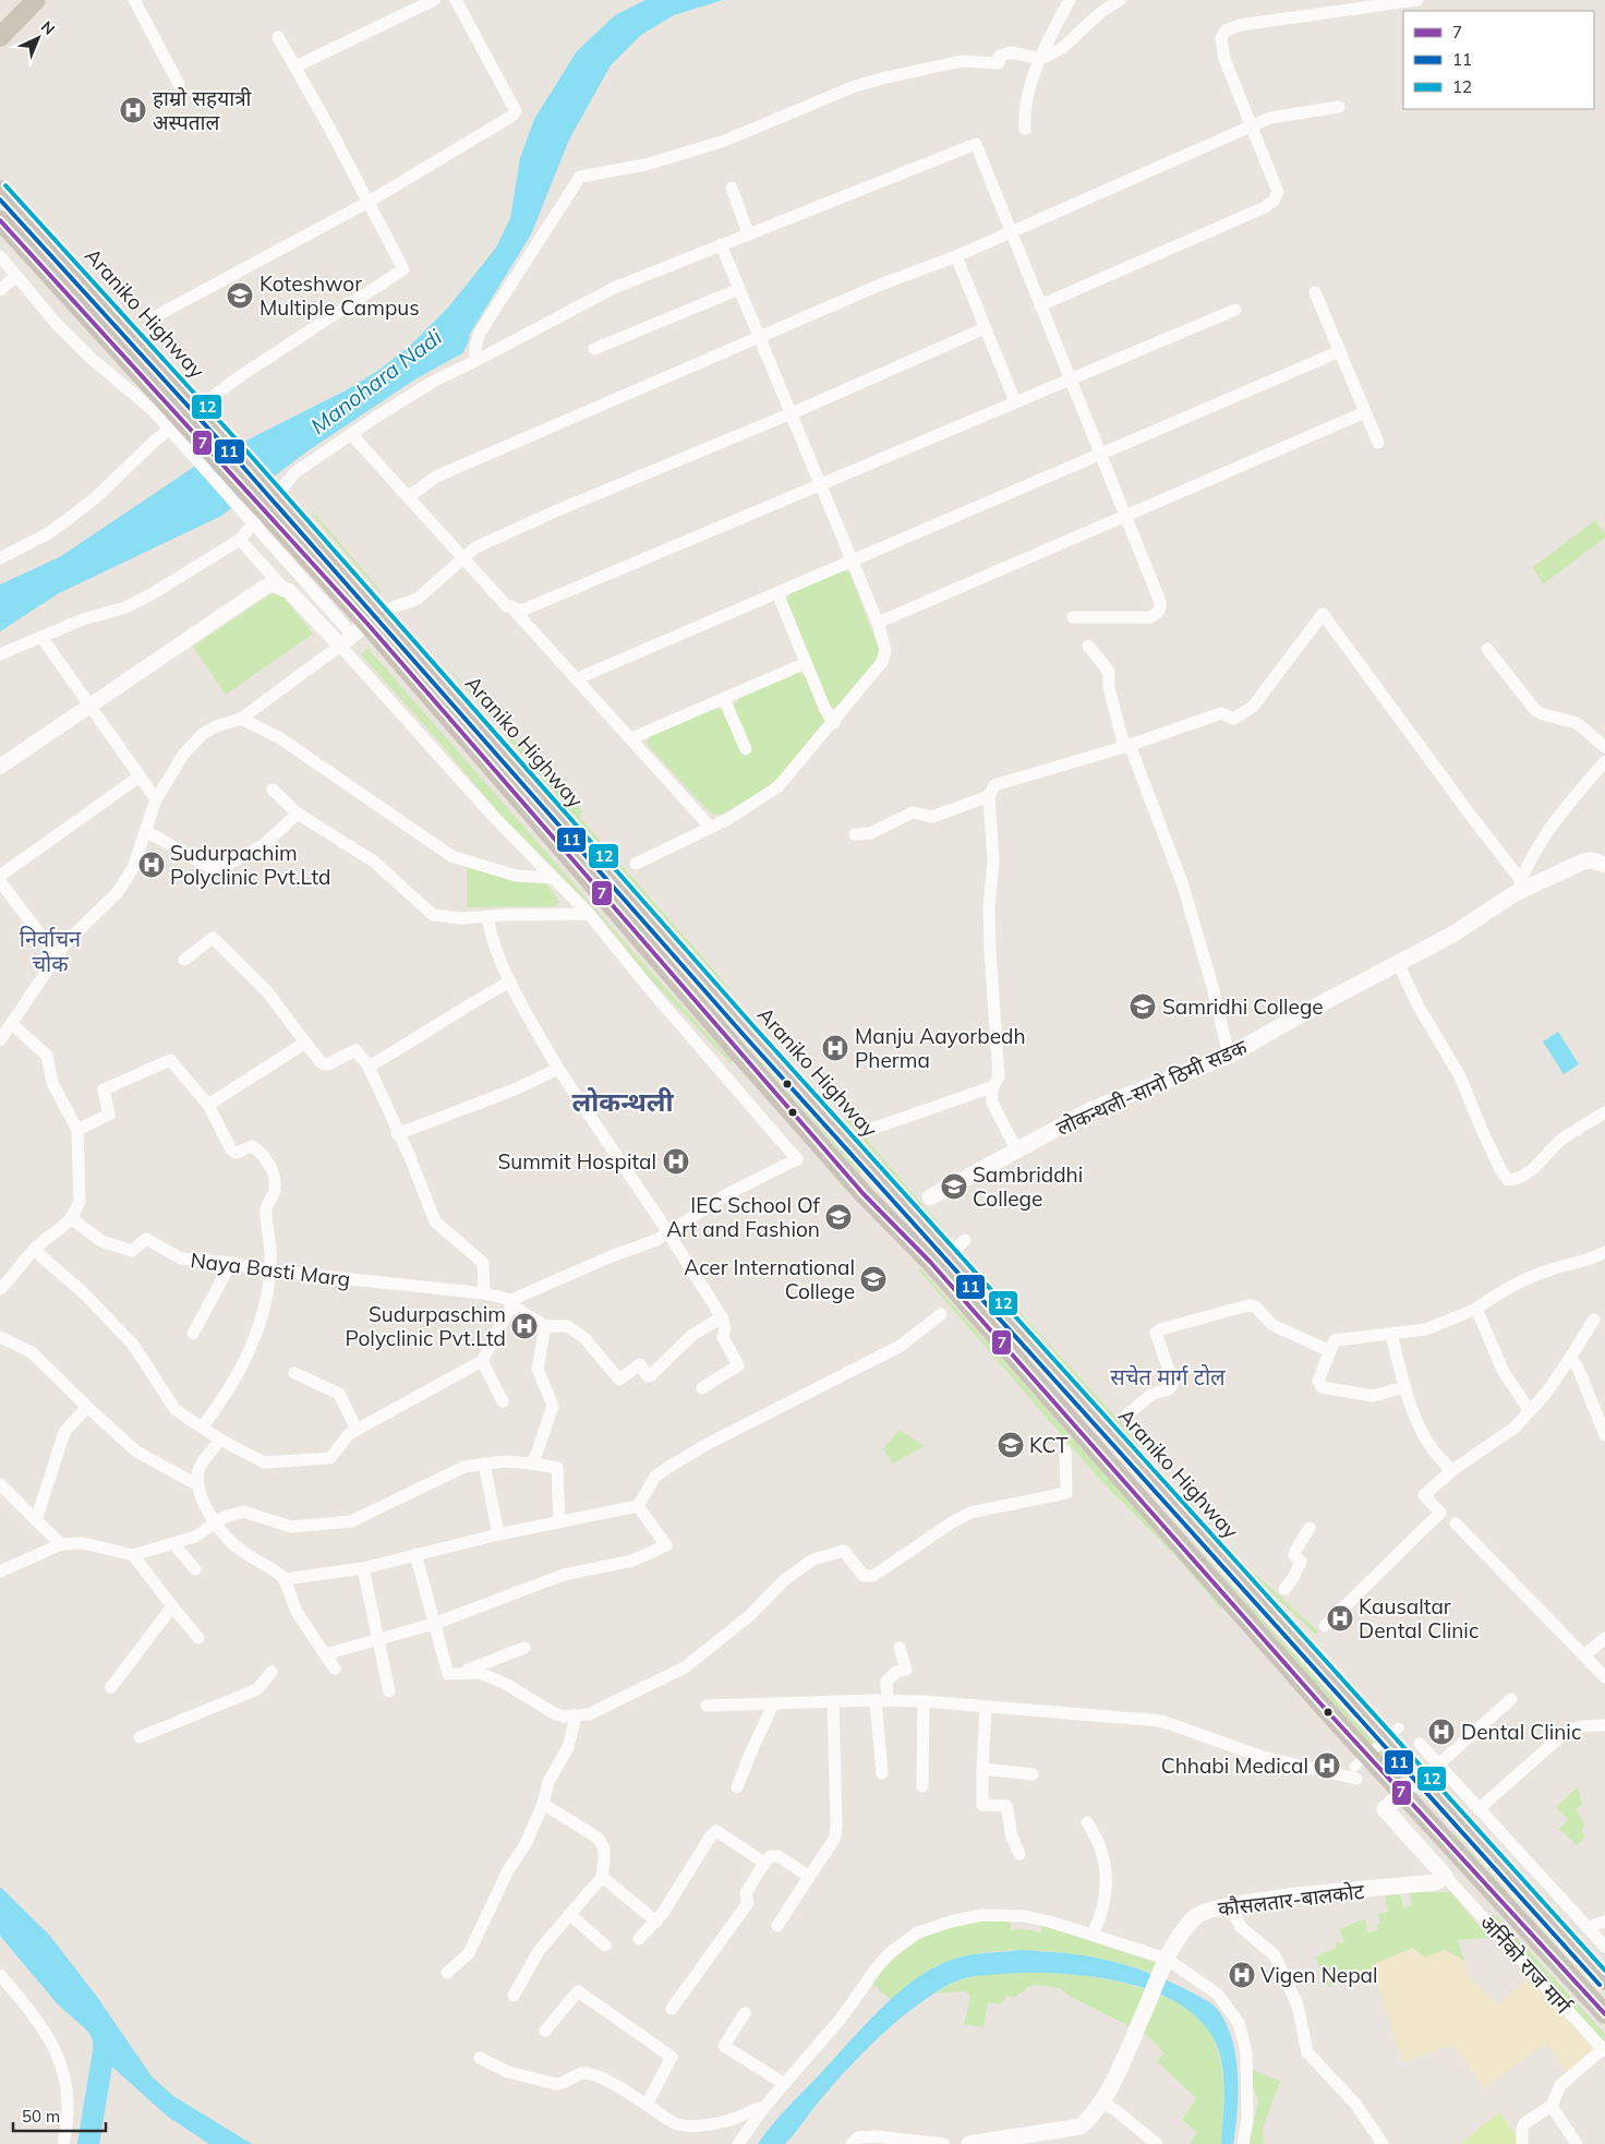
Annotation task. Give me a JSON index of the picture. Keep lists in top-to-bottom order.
{
  "streets": {
    "highway": ["Araniko Highway"],
    "main road": ["लोकन्थली-सानो ठिमी सडक", "कौसलतार-बालकोट"],
    "street": ["Naya Basti Marg", "अर्निको राज मार्ग"]
  },
  "crossings": [
    ["कौसलतार-बालकोट", "अर्निको राज मार्ग"]
  ],
  "districts": ["निर्वाचन चोक", "लोकन्थली", "सचेत मार्ग टोल"],
  "water": ["Manohara Nadi"],
  "places": {
    "hospital": [
      "हाम्रो सहयात्री अस्पताल",
      "Sudurpachim Polyclinic Pvt.Ltd",
      "Manju Aayorbedh Pherma",
      "Summit Hospital",
      "Sudurpaschim Polyclinic Pvt.Ltd",
      "Kausaltar Dental Clinic",
      "Dental Clinic",
      "Chhabi Medical",
      "Vigen Nepal"
    ],
    "school or university": [
      "Koteshwor Multiple Campus",
      "Samridhi College",
      "Sambriddhi College",
      "IEC School Of Art and Fashion",
      "Acer International College",
      "KCT"
    ]
  },
  "lines": ["transit line 12", "transit line 11", "transit line 7"],
  "legend": ["7", "11", "12"],
  "scale_bar": "50 m",
  "north": "top right"
}
